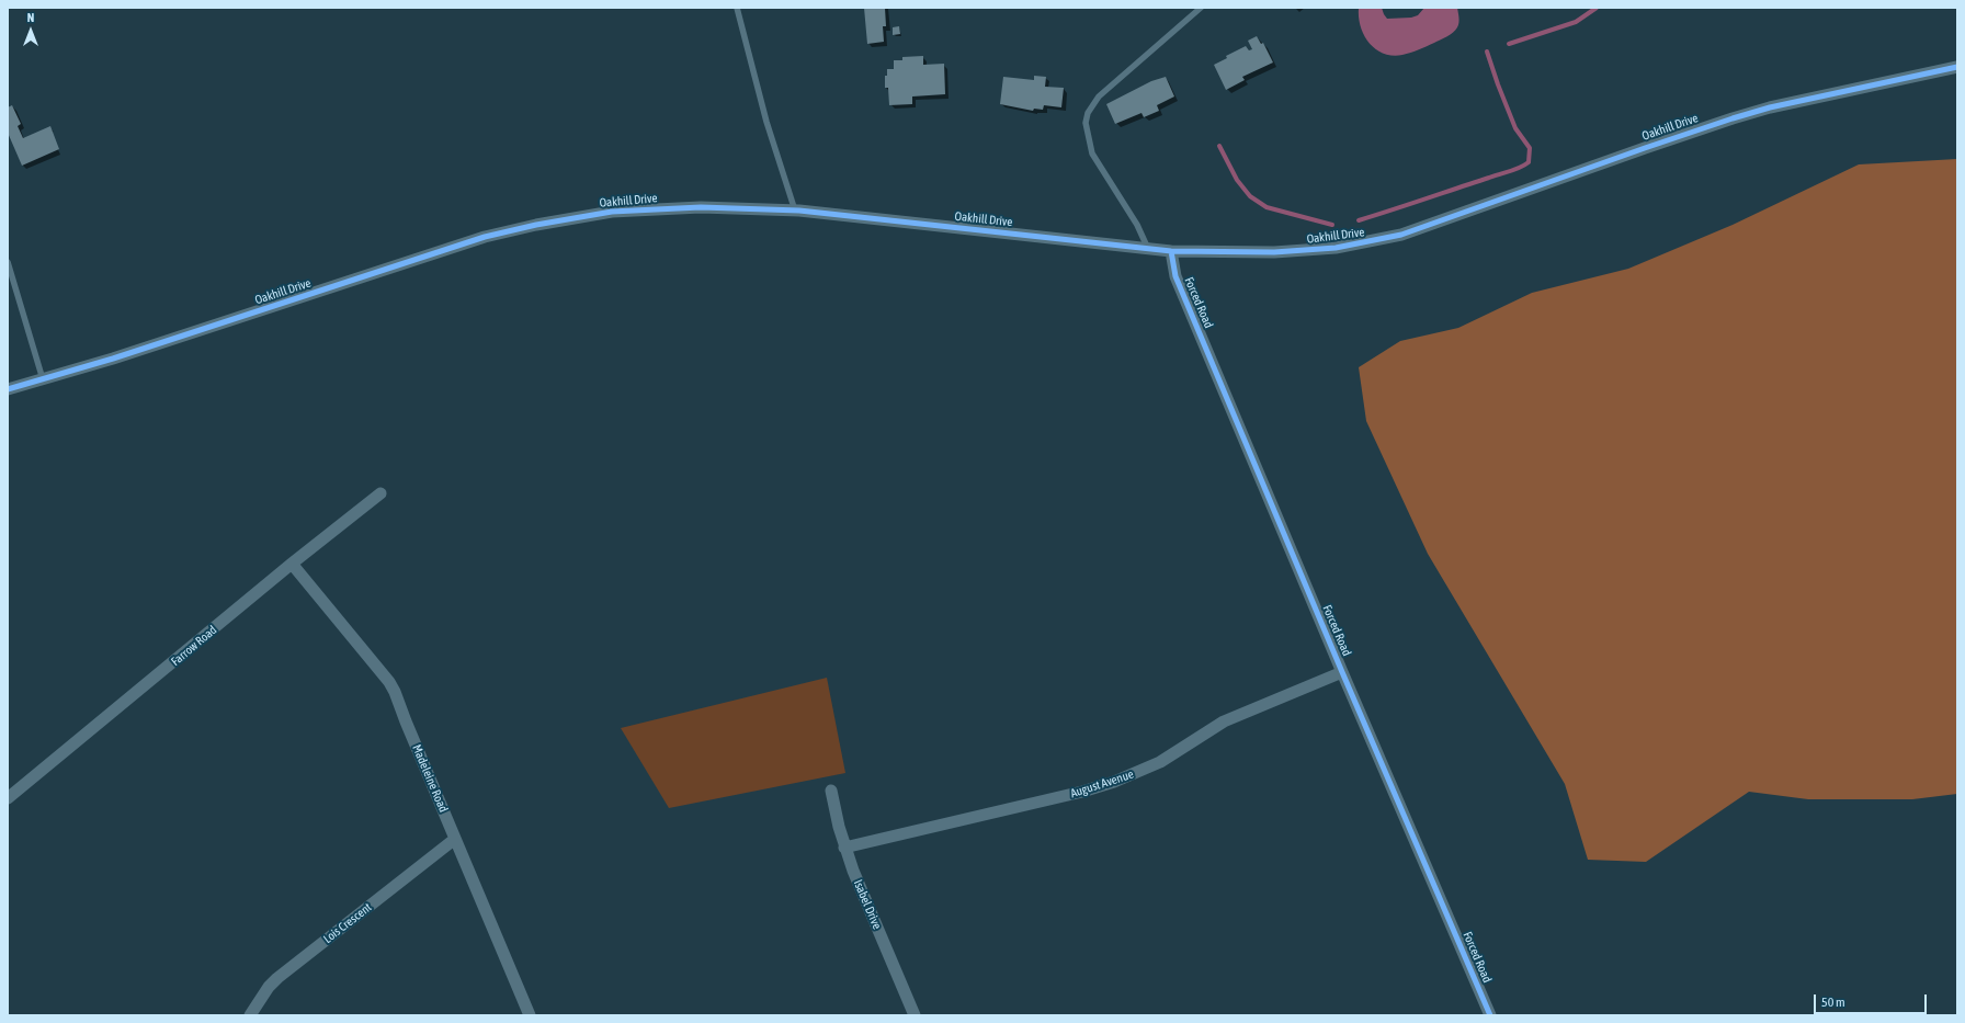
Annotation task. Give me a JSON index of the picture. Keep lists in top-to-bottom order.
{
  "streets": {
    "street": [
      "Oakhill Drive",
      "Forced Road",
      "Farrow Road",
      "Madeleine Road",
      "August Avenue",
      "Isabel Drive",
      "Lois Crescent"
    ]
  },
  "crossings": [
    ["Oakhill Drive", "Forced Road"],
    ["Forced Road", "August Avenue"],
    ["Farrow Road", "Madeleine Road"],
    ["Madeleine Road", "Lois Crescent"],
    ["August Avenue", "Isabel Drive"]
  ],
  "scale_bar": "50 m",
  "north": "top"
}
